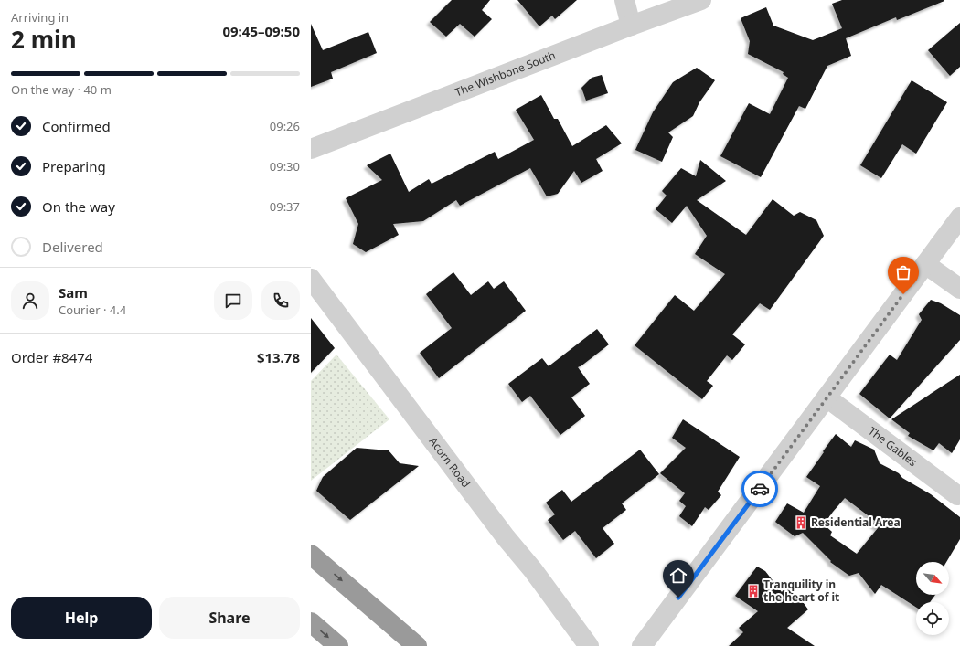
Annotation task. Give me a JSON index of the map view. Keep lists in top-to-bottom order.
{
  "streets": {
    "street": ["The Wishbone South", "The Gables", "Acorn Road"]
  },
  "places": {
    "building": ["Residential Area", "Tranquility in the heart of it"]
  },
  "north": "bottom right",
  "page": {
    "heading": ["2 min", "Arriving in", "09:45–09:50"],
    "panel": [
      "Sam",
      "Courier · 4.4",
      "Order #8474",
      "$13.78"
    ],
    "bar": "On the way · 40 m",
    "list": [
      ["Confirmed", "09:26"],
      ["Preparing", "09:30"],
      ["On the way", "09:37"],
      "Delivered"
    ],
    "buttons": ["Help", "Share"]
  }
}
